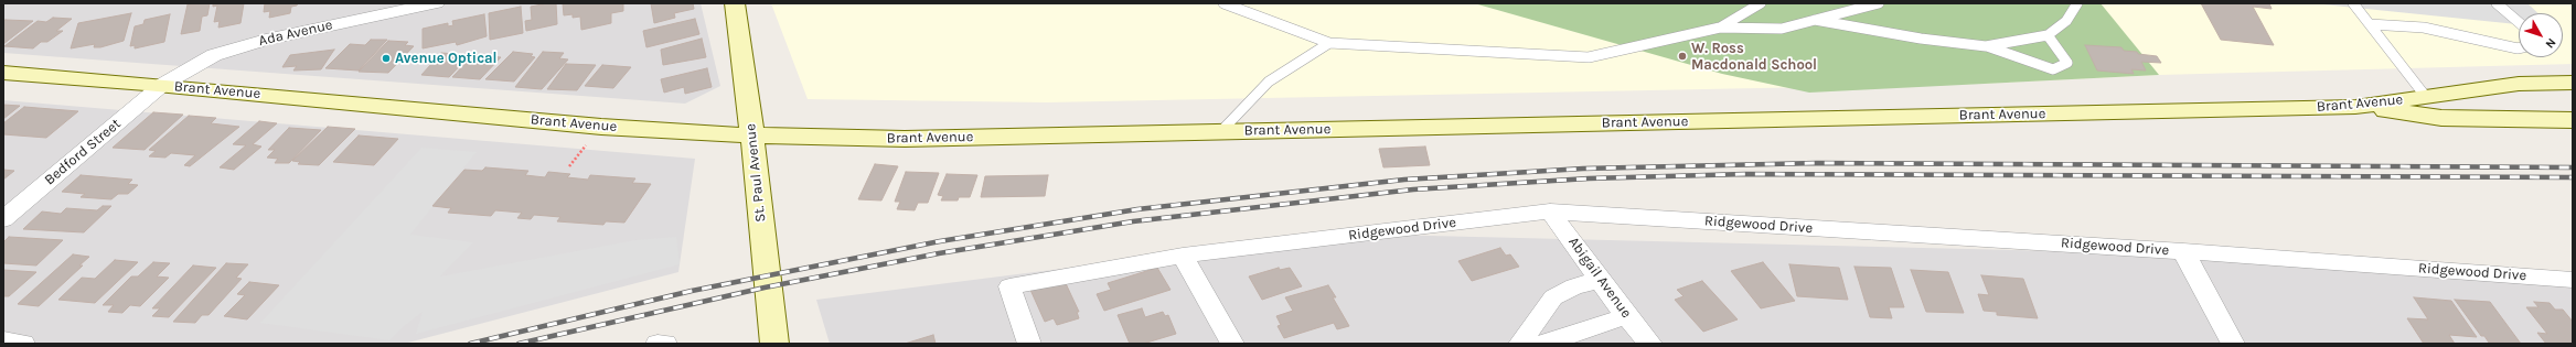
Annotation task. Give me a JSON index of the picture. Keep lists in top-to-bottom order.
{
  "streets": {
    "main road": ["Brant Avenue", "St. Paul Avenue"],
    "street": [
      "Ada Avenue",
      "Bedford Street",
      "Ridgewood Drive",
      "Abigail Avenue"
    ]
  },
  "crossings": [
    ["Ada Avenue", "Brant Avenue"],
    ["Ada Avenue", "Bedford Street"],
    ["Brant Avenue", "Bedford Street"],
    ["Brant Avenue", "St. Paul Avenue"],
    ["Ridgewood Drive", "Abigail Avenue"]
  ],
  "places": ["W. Ross Macdonald School", "Avenue Optical"],
  "north": "bottom right"
}
